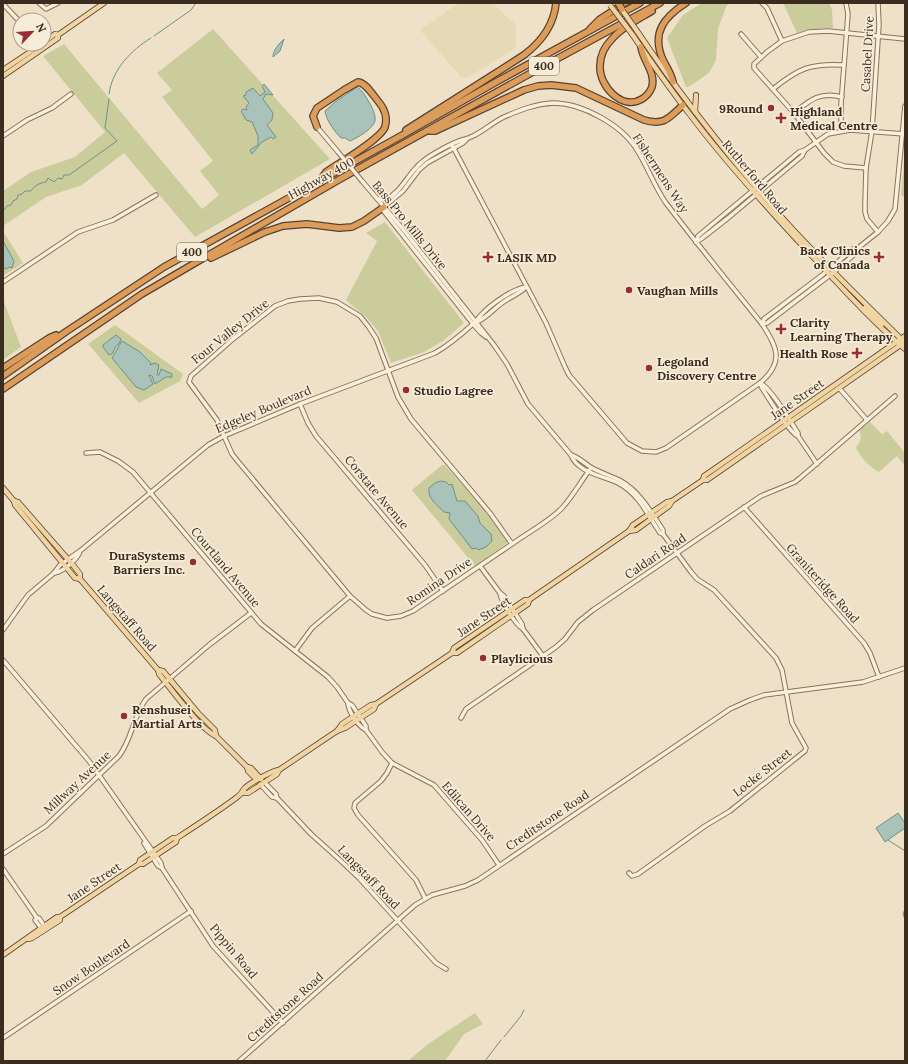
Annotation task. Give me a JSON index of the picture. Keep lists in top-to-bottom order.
{
  "streets": {
    "highway": ["400", "Highway 400"],
    "main road": ["Rutherford Road", "Jane Street", "Langstaff Road"],
    "street": [
      "Casabel Drive",
      "Fishermens Way",
      "Bass Pro Mills Drive",
      "Four Valley Drive",
      "Edgeley Boulevard",
      "Corstate Avenue",
      "Caldari Road",
      "Courtland Avenue",
      "Romina Drive",
      "Graniteridge Road",
      "Locke Street",
      "Millway Avenue",
      "Edilcan Drive",
      "Creditstone Road",
      "Pippin Road",
      "Snow Boulevard"
    ]
  },
  "crossings": [
    ["Fishermens Way", "Bass Pro Mills Drive"],
    ["Fishermens Way", "Edgeley Boulevard"],
    ["Rutherford Road", "Jane Street"],
    ["Bass Pro Mills Drive", "Jane Street"],
    ["Bass Pro Mills Drive", "Edgeley Boulevard"],
    ["Bass Pro Mills Drive", "Romina Drive"],
    ["Bass Pro Mills Drive", "Locke Street"],
    ["Four Valley Drive", "Edgeley Boulevard"],
    ["Four Valley Drive", "Romina Drive"],
    ["Jane Street", "Courtland Avenue"],
    ["Jane Street", "Langstaff Road"],
    ["Jane Street", "Locke Street"],
    ["Jane Street", "Edilcan Drive"],
    ["Jane Street", "Pippin Road"],
    ["Edgeley Boulevard", "Corstate Avenue"],
    ["Edgeley Boulevard", "Courtland Avenue"],
    ["Edgeley Boulevard", "Romina Drive"],
    ["Edgeley Boulevard", "Langstaff Road"],
    ["Corstate Avenue", "Romina Drive"],
    ["Caldari Road", "Graniteridge Road"],
    ["Caldari Road", "Locke Street"],
    ["Courtland Avenue", "Millway Avenue"],
    ["Courtland Avenue", "Edilcan Drive"],
    ["Graniteridge Road", "Creditstone Road"],
    ["Langstaff Road", "Millway Avenue"],
    ["Langstaff Road", "Creditstone Road"],
    ["Locke Street", "Creditstone Road"],
    ["Millway Avenue", "Pippin Road"],
    ["Edilcan Drive", "Creditstone Road"],
    ["Creditstone Road", "Pippin Road"],
    ["Pippin Road", "Snow Boulevard"]
  ],
  "places": {
    "other": [
      "9Round",
      "Vaughan Mills",
      "Legoland Discovery Centre",
      "Studio Lagree",
      "DuraSystems Barriers Inc.",
      "Playlicious",
      "Renshusei Martial Arts"
    ],
    "health": [
      "Highland Medical Centre",
      "LASIK MD",
      "Back Clinics of Canada",
      "Clarity Learning Therapy",
      "Health Rose"
    ]
  },
  "north": "top right"
}
